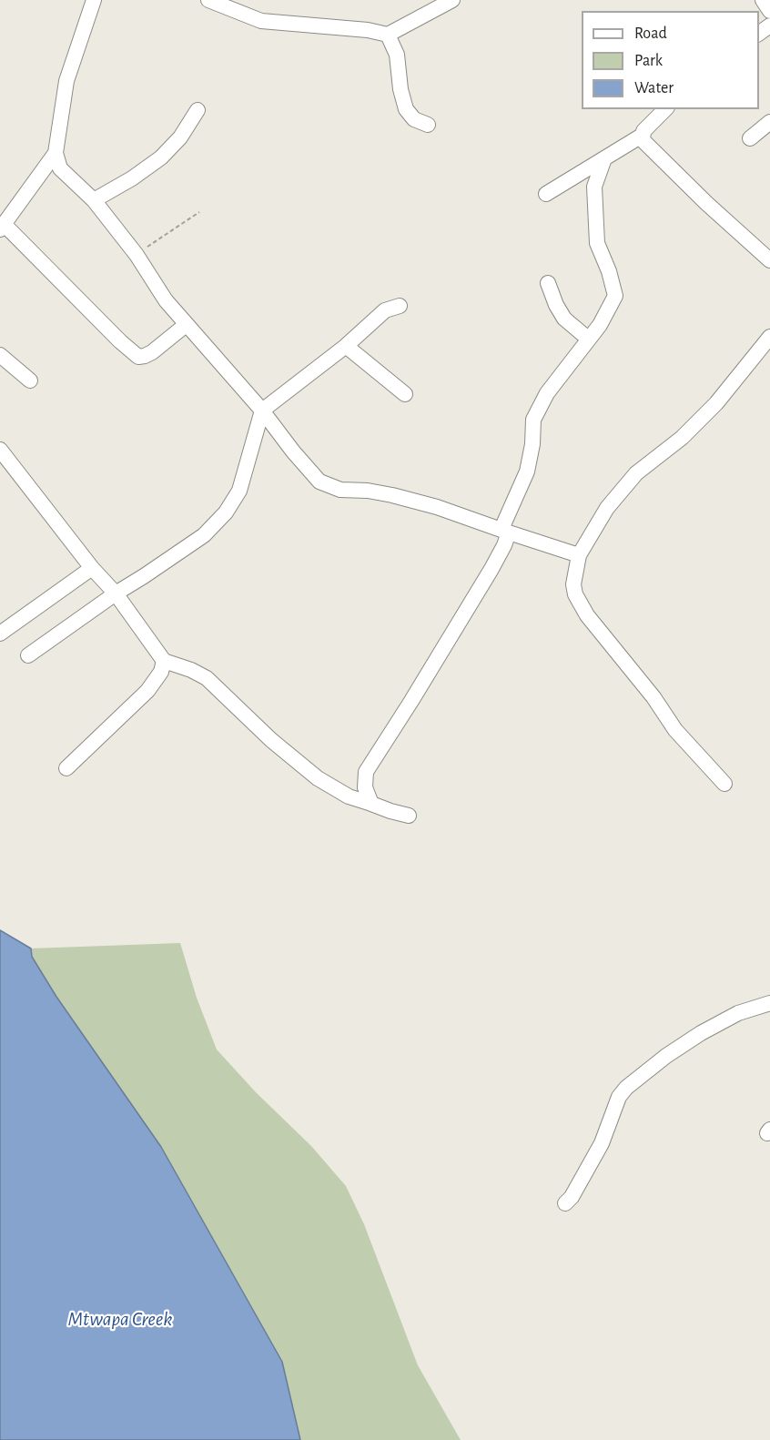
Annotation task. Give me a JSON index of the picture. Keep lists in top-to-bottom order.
{
  "water": ["Mtwapa Creek"],
  "legend": ["Road", "Park", "Water"]
}
